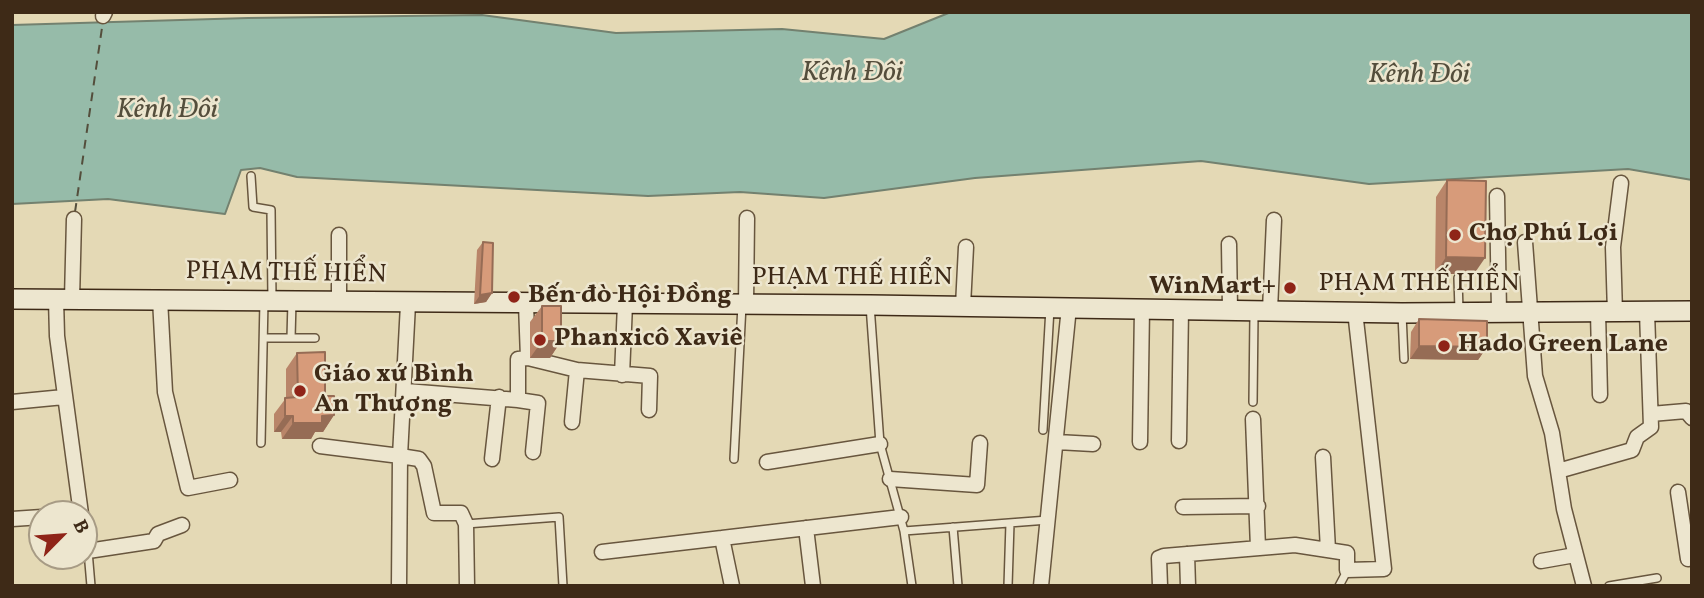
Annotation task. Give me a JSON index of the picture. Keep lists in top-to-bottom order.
{
  "streets": {
    "main road": ["PHẠM THẾ HIỂN"]
  },
  "water": ["Kênh Đôi"],
  "places": [
    "Chợ Phú Lợi",
    "WinMart+",
    "Bến đò Hội Đồng",
    "Phanxicô Xaviê",
    "Hado Green Lane",
    "Giáo xứ Bình An Thượng"
  ],
  "north": "top right"
}
